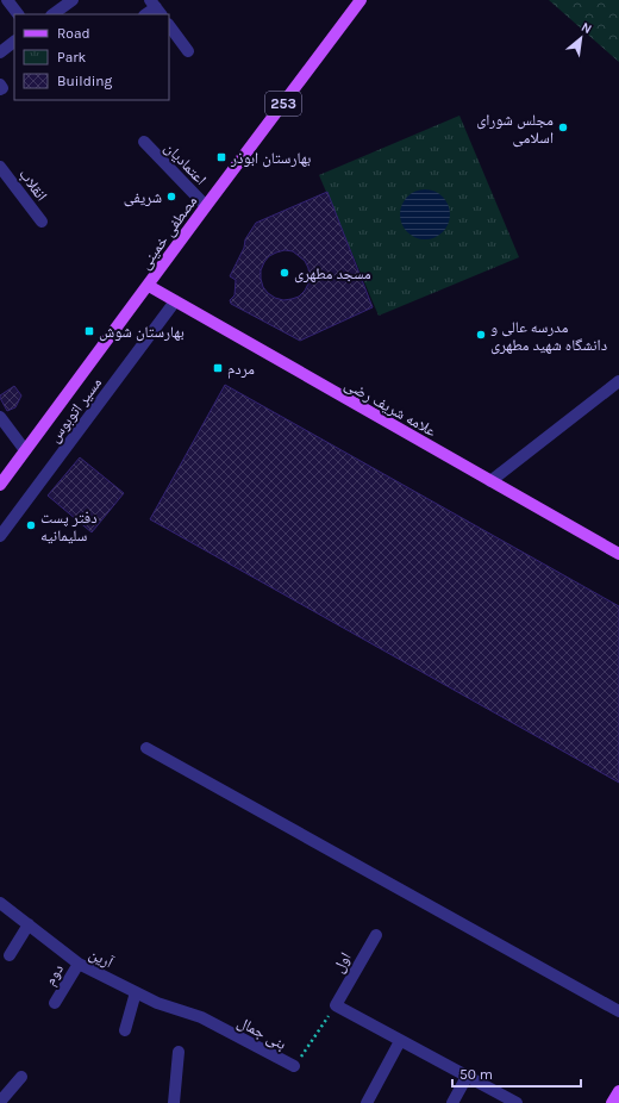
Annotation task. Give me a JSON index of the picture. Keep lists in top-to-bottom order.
{
  "streets": {
    "main road": ["253", "مصطفی خمینی", "علامه شریف رضی"],
    "street": [
      "اعتمادیان",
      "انقلاب",
      "مسیر اتوبوس",
      "آرین",
      "اول",
      "دوم",
      "بنی جمال"
    ]
  },
  "crossings": [
    ["اعتمادیان", "مصطفی خمینی"],
    ["مصطفی خمینی", "علامه شریف رضی"],
    ["علامه شریف رضی", "مسیر اتوبوس"],
    ["آرین", "دوم"],
    ["آرین", "بنی جمال"],
    ["اول", "بنی جمال"]
  ],
  "places": {
    "other": [
      "مجلس شورای اسلامی",
      "شریفی",
      "مسجد مطهری",
      "مدرسه عالی و دانشگاه شهید مطهری",
      "دفتر پست سلیمانیه"
    ],
    "transit": ["بهارستان ابوذر", "بهارستان شوش", "مردم"]
  },
  "legend": ["Road", "Park", "Building"],
  "scale_bar": "50 m",
  "north": "top right"
}
